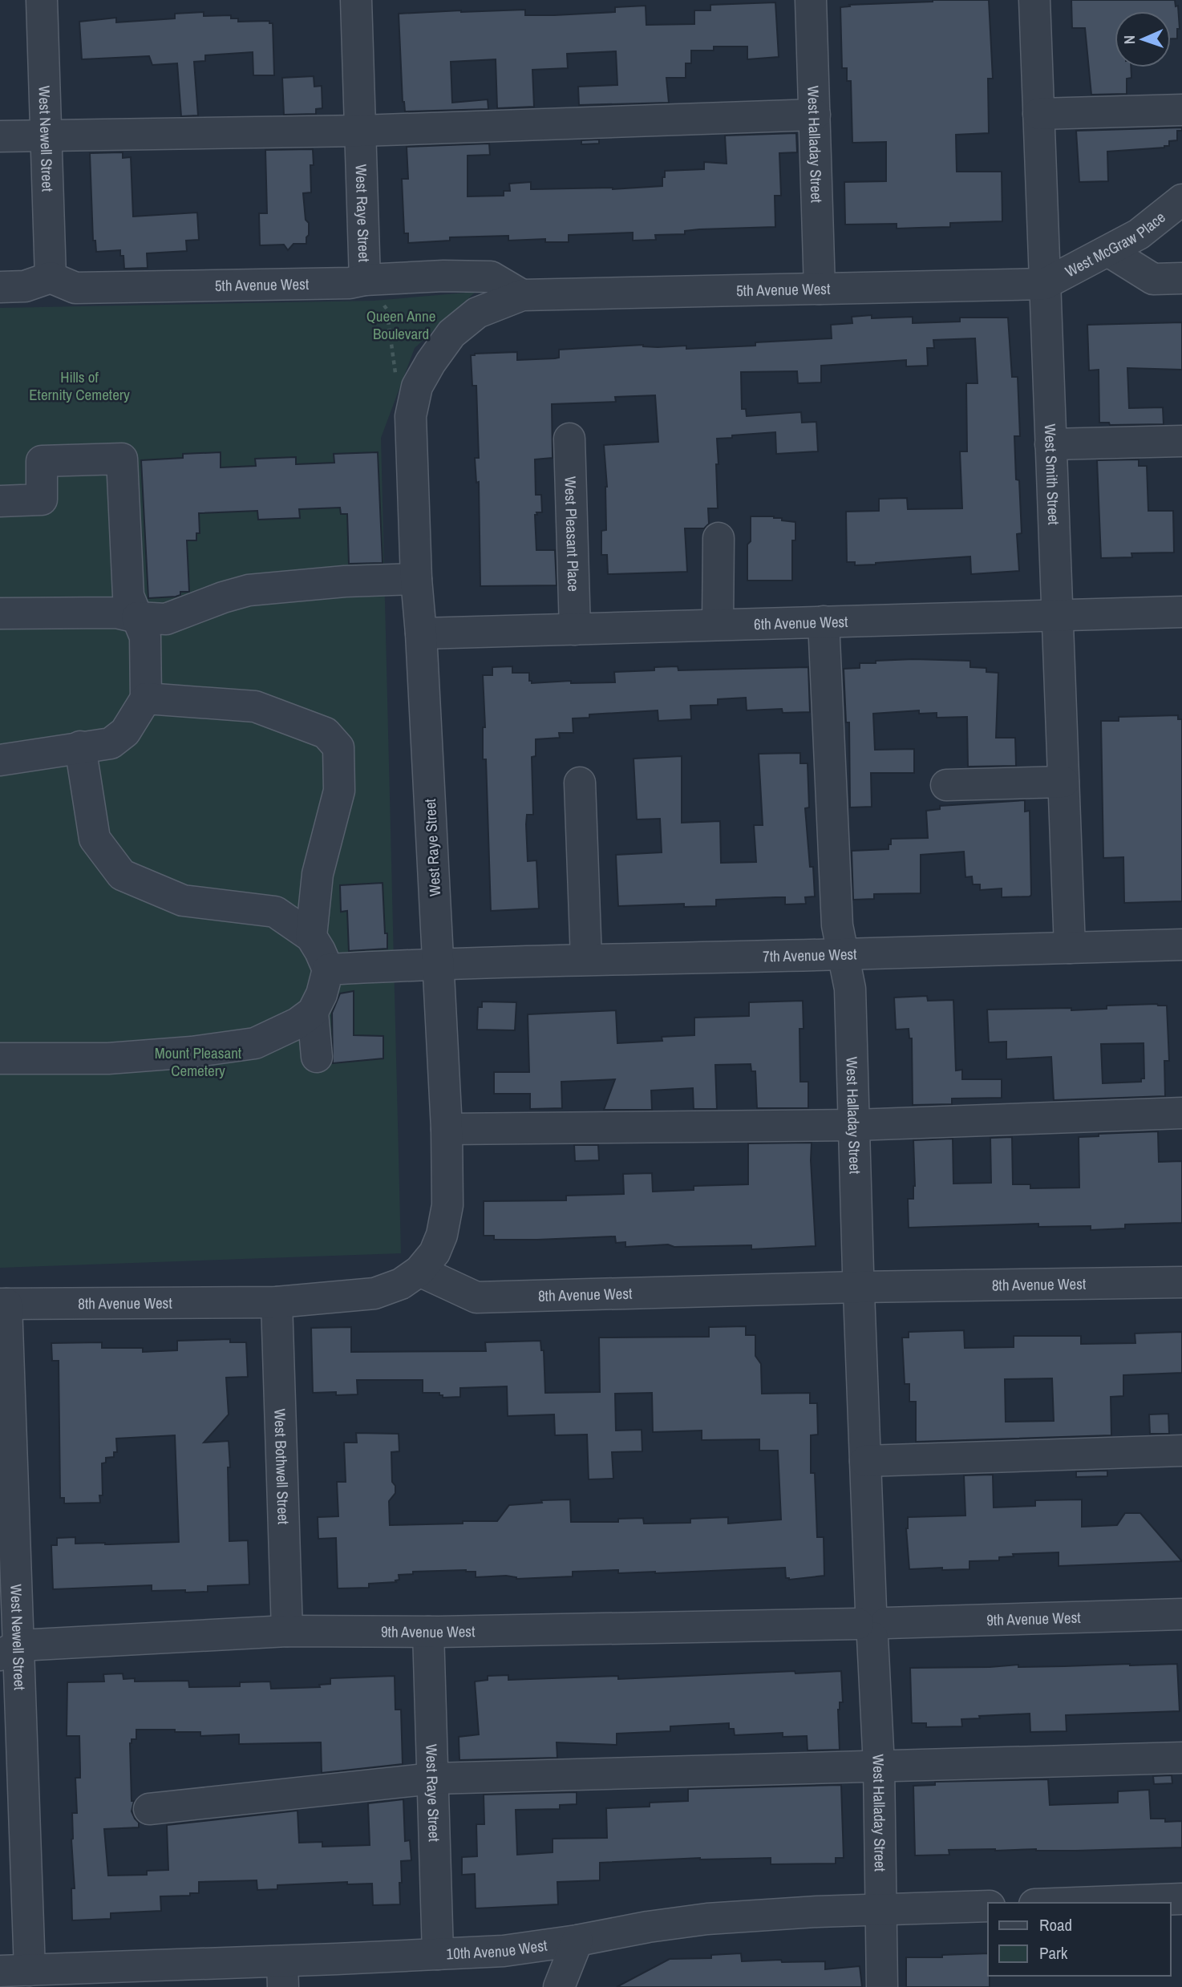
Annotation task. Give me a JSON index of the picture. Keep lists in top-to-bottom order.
{
  "streets": {
    "street": [
      "West Newell Street",
      "West Halladay Street",
      "West Raye Street",
      "West McGraw Place",
      "5th Avenue West",
      "West Smith Street",
      "West Pleasant Place",
      "6th Avenue West",
      "7th Avenue West",
      "8th Avenue West",
      "West Bothwell Street",
      "9th Avenue West",
      "10th Avenue West"
    ]
  },
  "crossings": [
    ["West Newell Street", "5th Avenue West"],
    ["West Newell Street", "8th Avenue West"],
    ["West Newell Street", "9th Avenue West"],
    ["West Newell Street", "10th Avenue West"],
    ["West Halladay Street", "5th Avenue West"],
    ["West Halladay Street", "6th Avenue West"],
    ["West Halladay Street", "7th Avenue West"],
    ["West Halladay Street", "8th Avenue West"],
    ["West Halladay Street", "9th Avenue West"],
    ["West Halladay Street", "10th Avenue West"],
    ["West Raye Street", "5th Avenue West"],
    ["West Raye Street", "6th Avenue West"],
    ["West Raye Street", "7th Avenue West"],
    ["West Raye Street", "8th Avenue West"],
    ["West Raye Street", "9th Avenue West"],
    ["West Raye Street", "10th Avenue West"],
    ["West McGraw Place", "5th Avenue West"],
    ["West McGraw Place", "West Smith Street"],
    ["5th Avenue West", "West Smith Street"],
    ["West Smith Street", "6th Avenue West"],
    ["West Smith Street", "7th Avenue West"],
    ["West Pleasant Place", "6th Avenue West"],
    ["8th Avenue West", "West Bothwell Street"],
    ["West Bothwell Street", "9th Avenue West"]
  ],
  "parks": ["Queen Anne Boulevard", "Hills of Eternity Cemetery", "Mount Pleasant Cemetery"],
  "legend": ["Road", "Park"],
  "north": "left"
}
